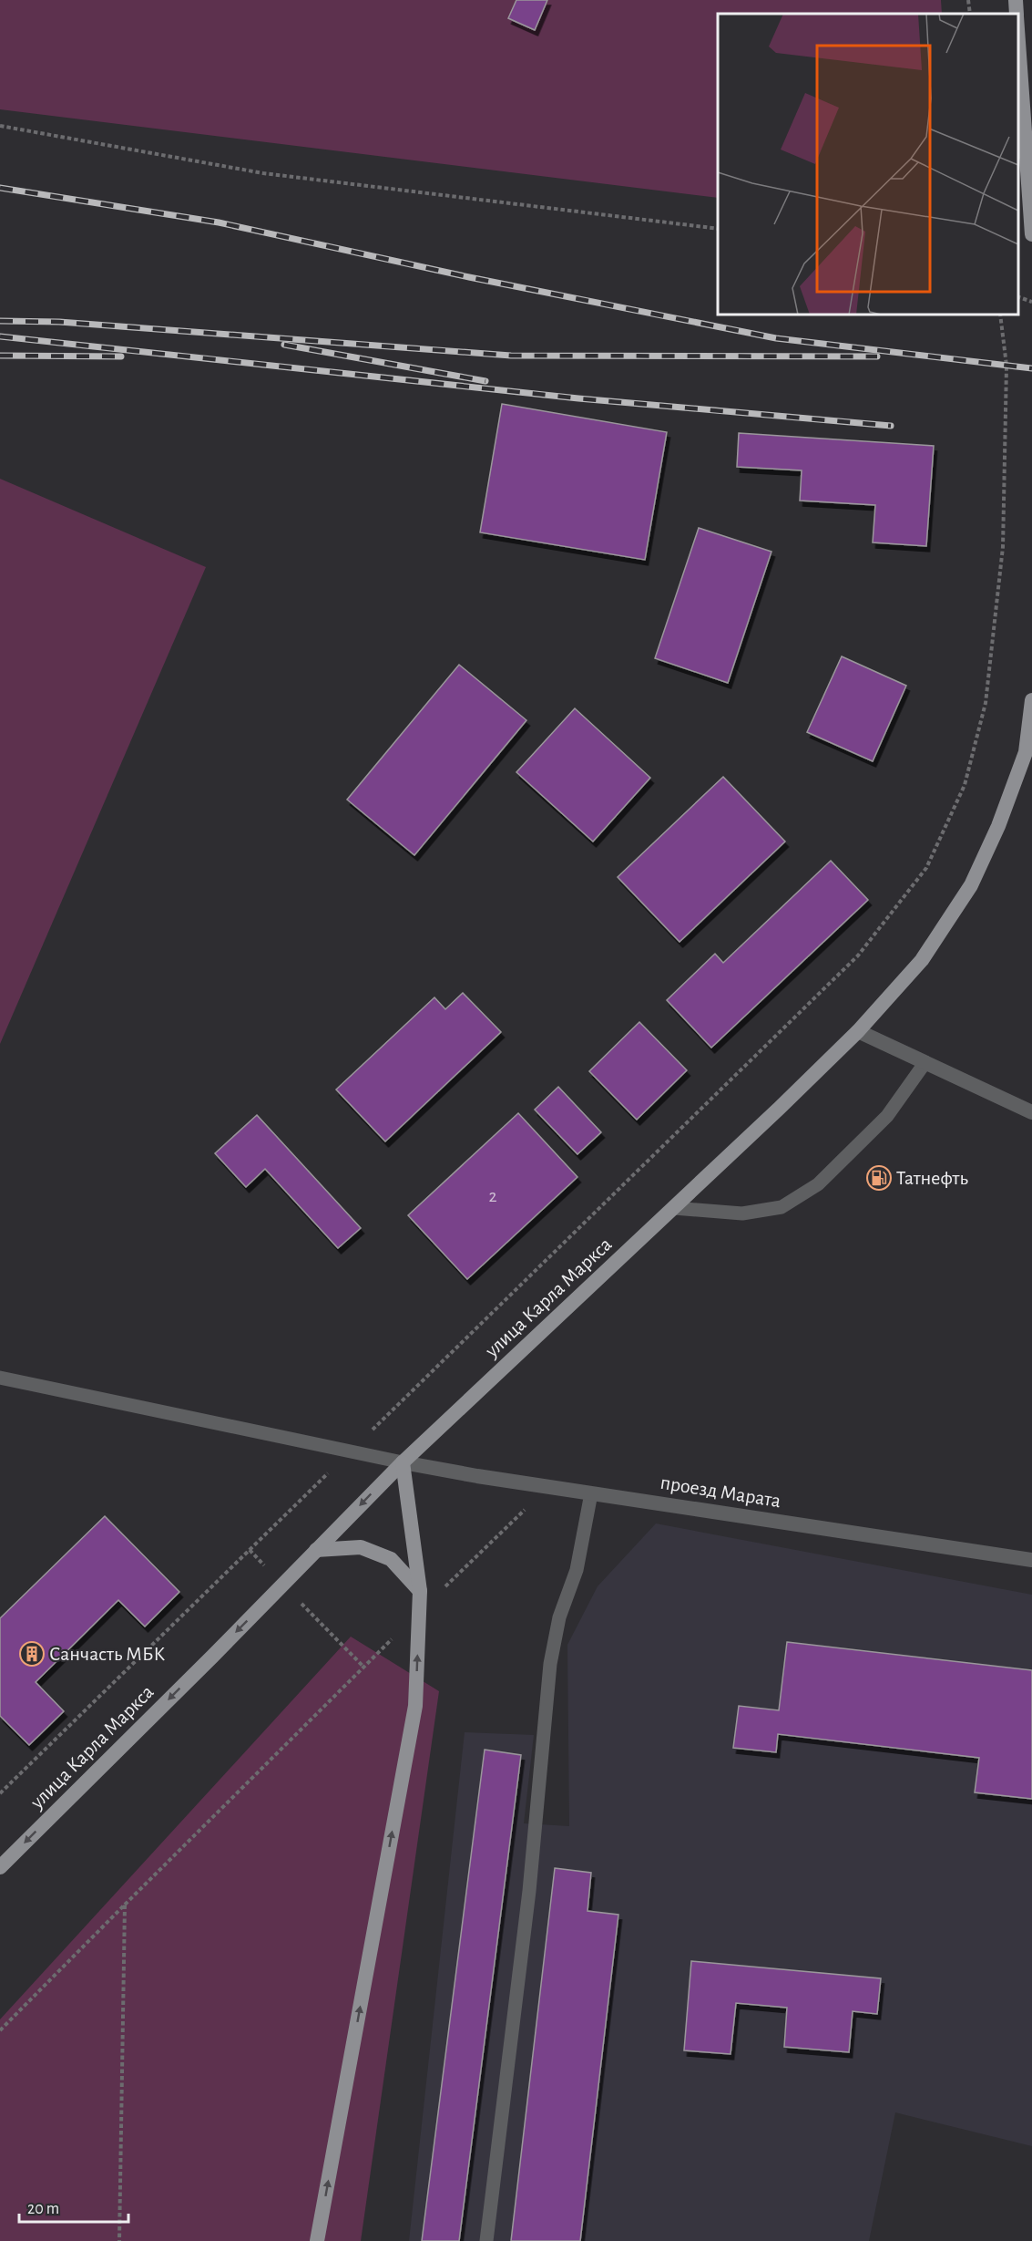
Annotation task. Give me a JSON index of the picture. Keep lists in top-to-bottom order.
{
  "streets": {
    "main road": ["улица Карла Маркса"],
    "street": ["проезд Марата"]
  },
  "crossings": [
    ["улица Карла Маркса", "проезд Марата"]
  ],
  "places": {
    "fuel station": ["Татнефть"],
    "building": ["Санчасть МБК"]
  },
  "house_numbers": ["2"],
  "scale_bar": "20 m"
}
